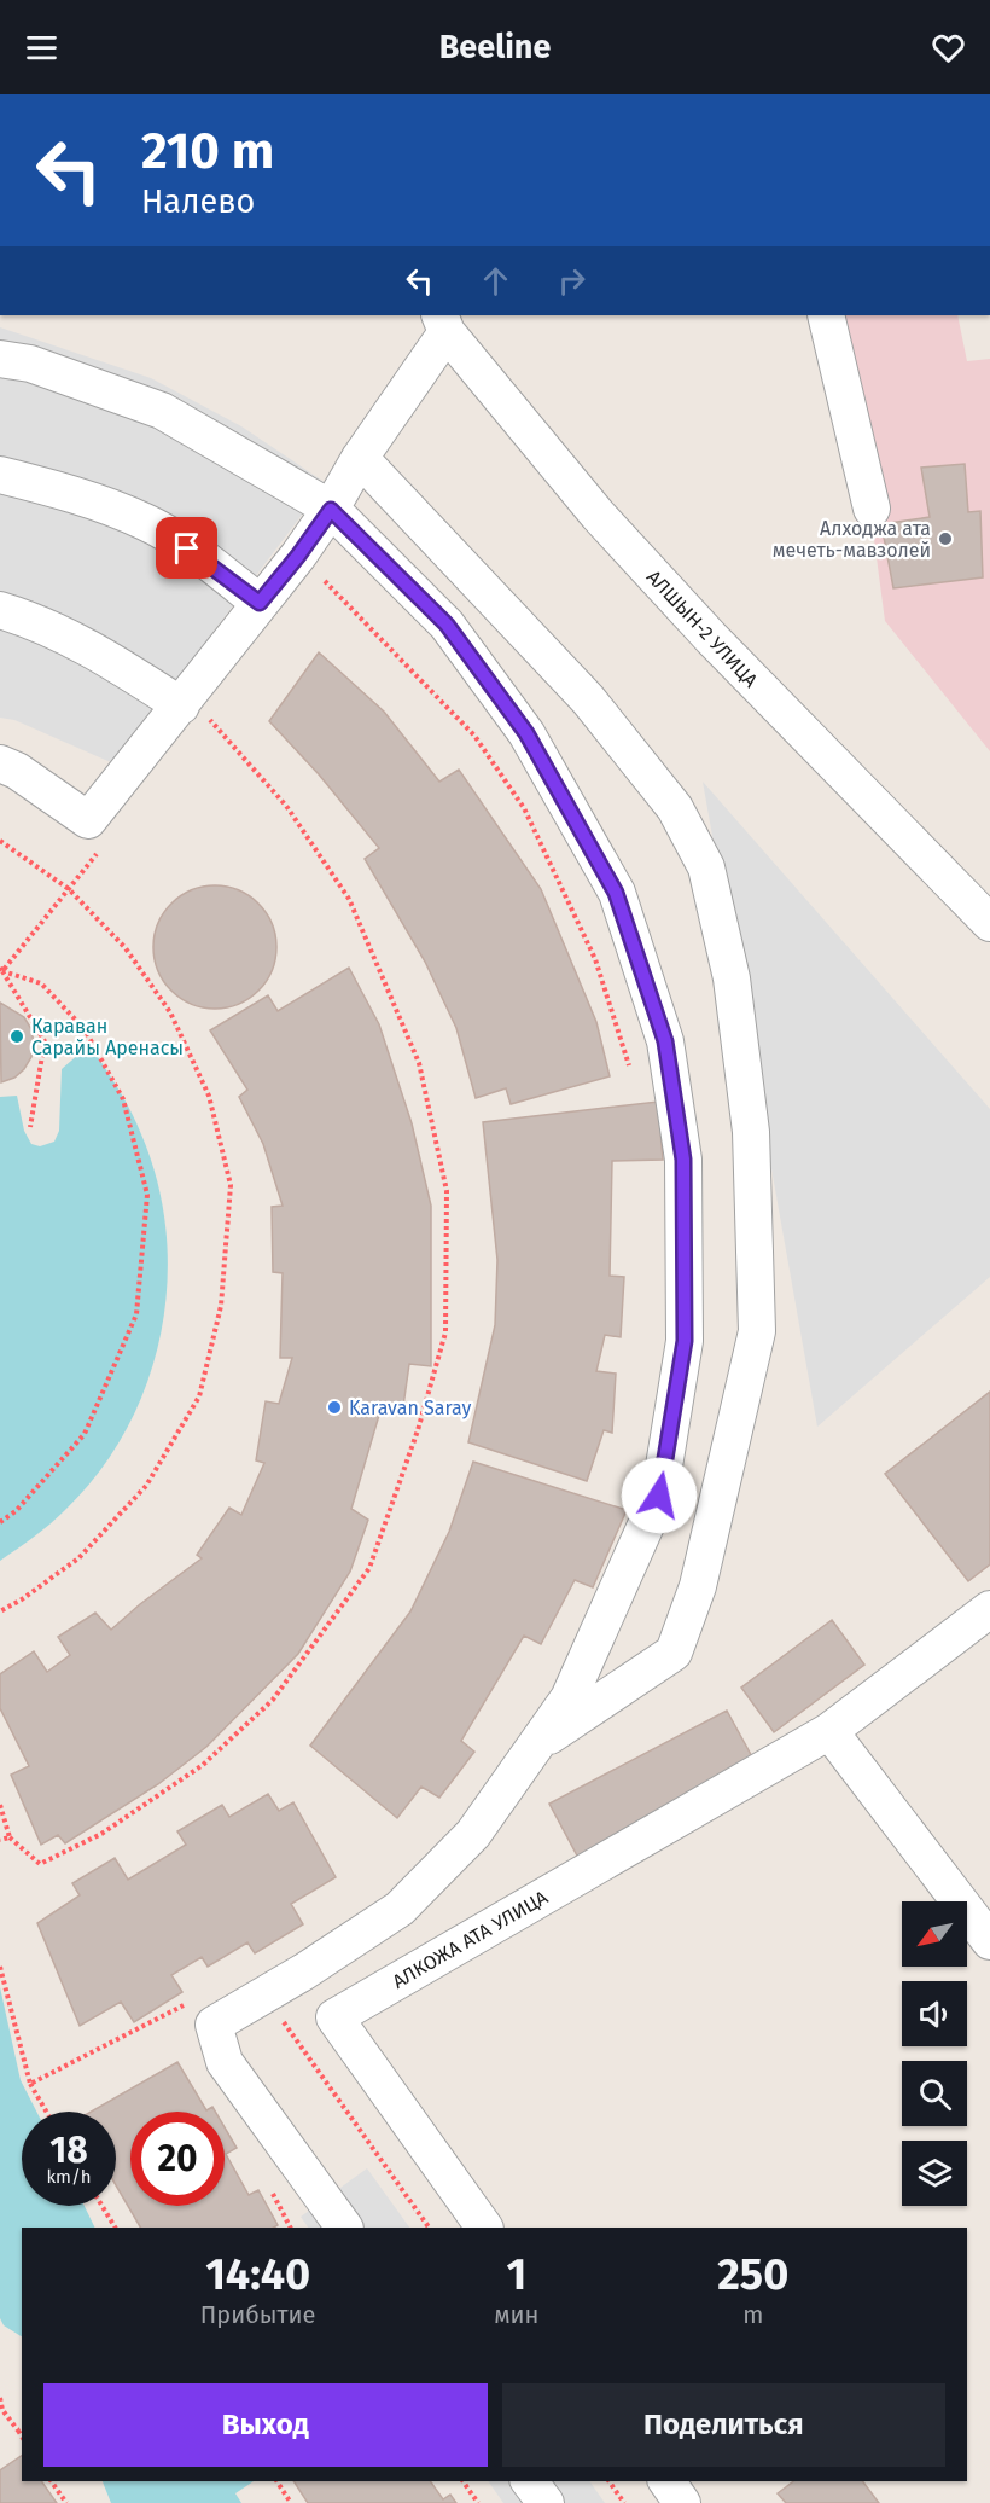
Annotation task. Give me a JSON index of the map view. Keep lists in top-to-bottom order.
{
  "streets": {
    "street": ["АЛШЫН-2 УЛИЦА", "АЛКОЖА АТА УЛИЦА"]
  },
  "places": ["Алходжа ата мечеть-мавзолей", "Караван Сарайы Аренасы", "Karavan Saray"],
  "north": "bottom left",
  "page": {
    "header": "Beeline",
    "turn": ["210 m", "Налево"],
    "speed": "18 km/h",
    "limit": "20",
    "eta": [
      "14:40",
      "Прибытие",
      "1",
      "мин",
      "250",
      "m"
    ],
    "buttons": ["Выход", "Поделиться"]
  }
}
